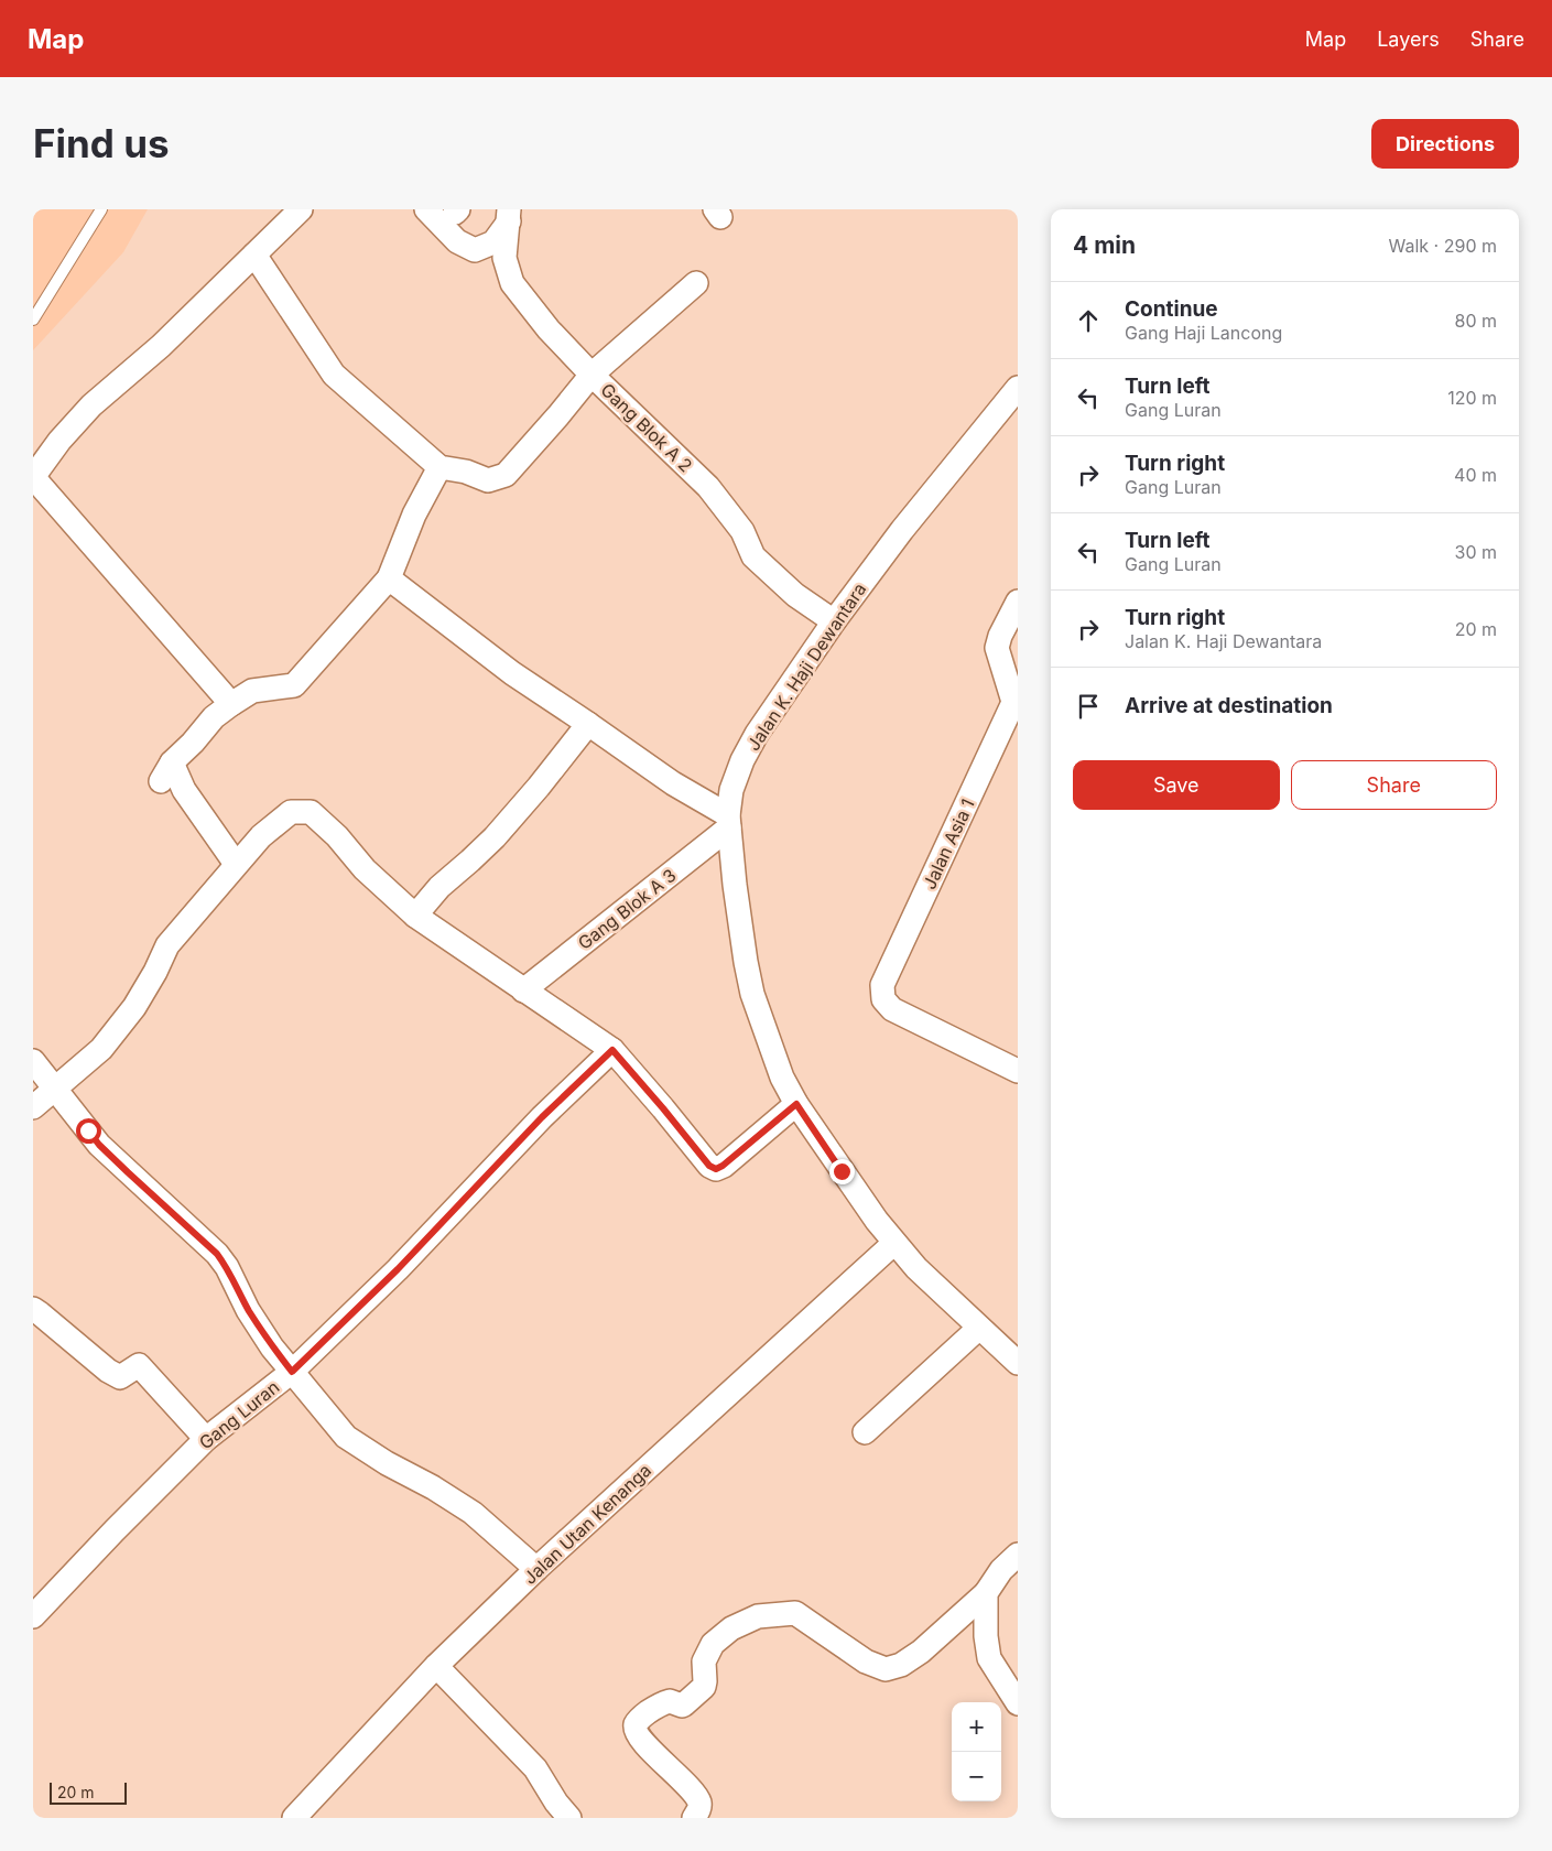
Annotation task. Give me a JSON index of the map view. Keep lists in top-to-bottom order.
{
  "streets": {
    "street": [
      "Gang Blok A 2",
      "Jalan K. Haji Dewantara",
      "Jalan Asia 1",
      "Gang Blok A 3",
      "Gang Luran",
      "Jalan Utan Kenanga"
    ]
  },
  "crossings": [
    ["Gang Blok A 2", "Jalan K. Haji Dewantara"],
    ["Jalan K. Haji Dewantara", "Gang Blok A 3"],
    ["Jalan K. Haji Dewantara", "Jalan Utan Kenanga"]
  ],
  "scale_bar": "20 m",
  "page": {
    "header": "Map",
    "nav": ["Map", "Layers", "Share"],
    "buttons": [
      "Directions",
      ["Save", "Share"]
    ],
    "title": "Find us",
    "heading": ["4 min", "Walk · 290 m"],
    "list": [
      ["Continue", "Gang Haji Lancong", "80 m"],
      ["Turn left", "Gang Luran", "120 m"],
      ["Turn right", "Gang Luran", "40 m"],
      ["Turn left", "Gang Luran", "30 m"],
      ["Turn right", "Jalan K. Haji Dewantara", "20 m"],
      "Arrive at destination"
    ],
    "map_buttons": ["+", "−"],
    "scale": "20 m"
  }
}
